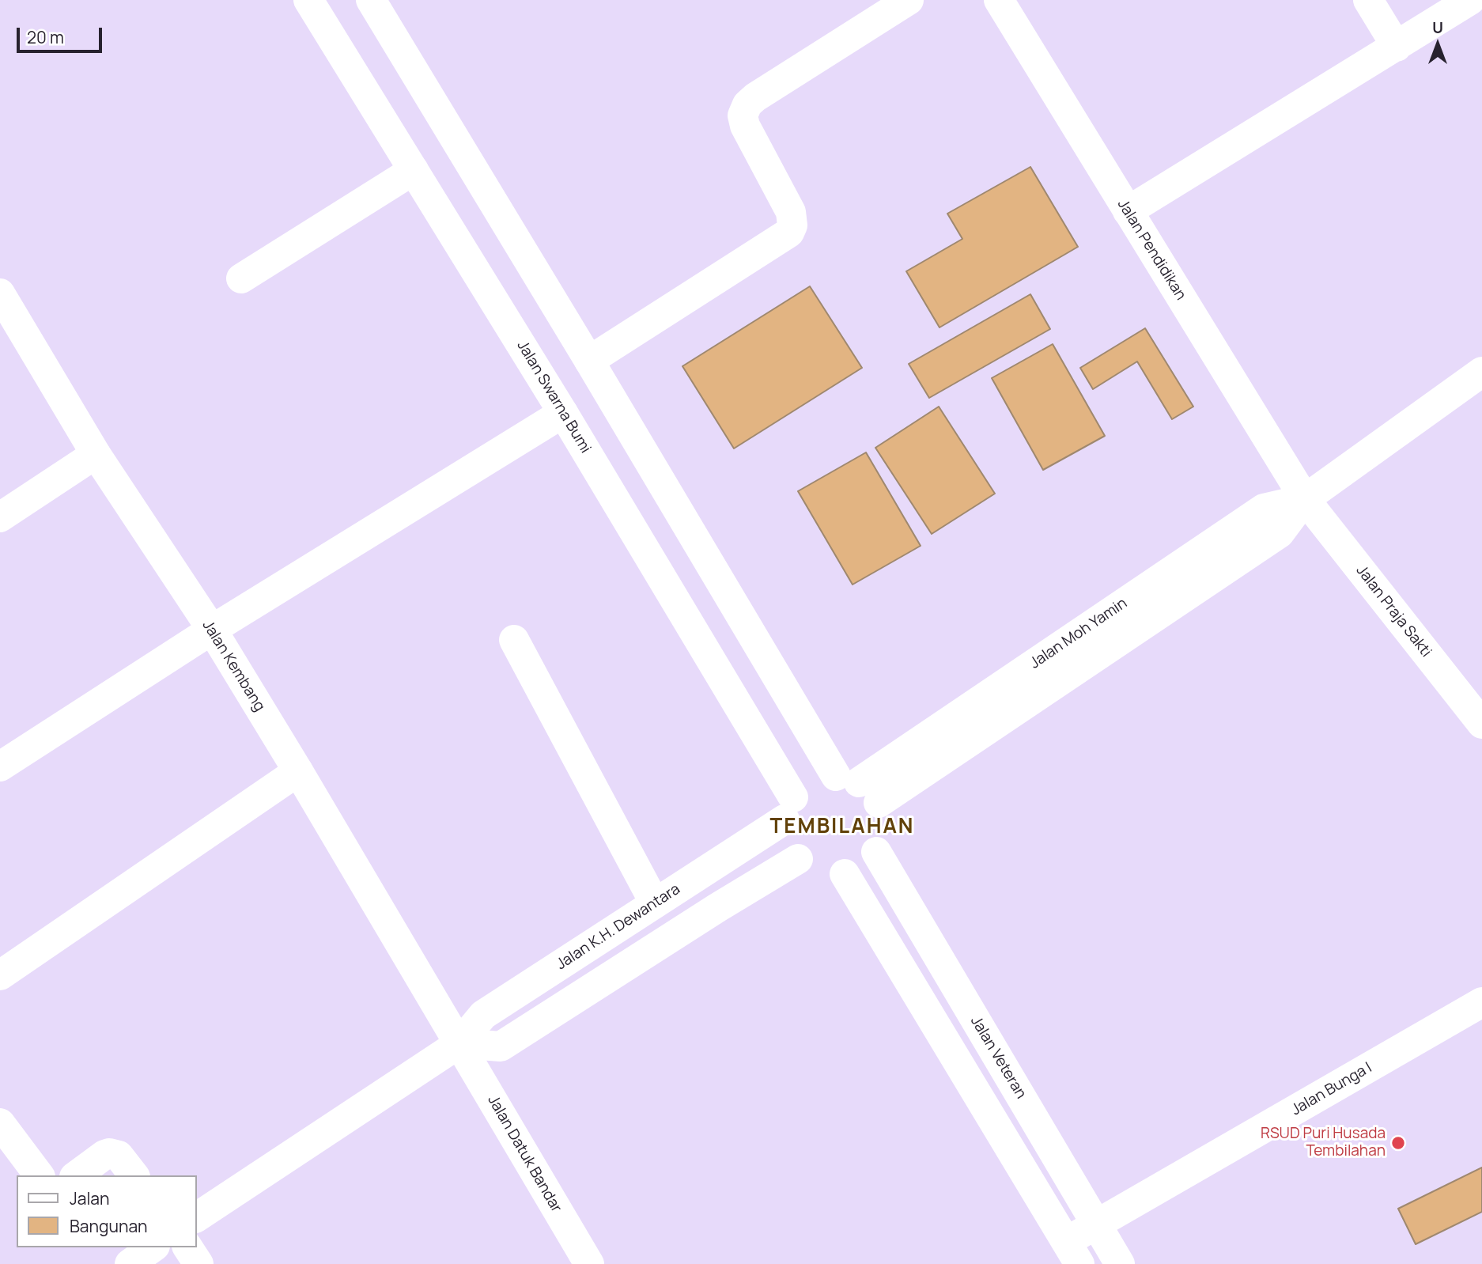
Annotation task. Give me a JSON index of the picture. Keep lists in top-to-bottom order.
{
  "streets": {
    "street": [
      "Jalan Pendidikan",
      "Jalan Swarna Bumi",
      "Jalan Praja Sakti",
      "Jalan Moh Yamin",
      "Jalan Kembang",
      "Jalan K.H. Dewantara",
      "Jalan Veteran",
      "Jalan Bunga I",
      "Jalan Datuk Bandar"
    ]
  },
  "crossings": [
    ["Jalan Pendidikan", "Jalan Praja Sakti"],
    ["Jalan Pendidikan", "Jalan Moh Yamin"],
    ["Jalan Swarna Bumi", "Jalan Moh Yamin"],
    ["Jalan Swarna Bumi", "Jalan K.H. Dewantara"],
    ["Jalan Swarna Bumi", "Jalan Veteran"],
    ["Jalan Praja Sakti", "Jalan Moh Yamin"],
    ["Jalan Moh Yamin", "Jalan K.H. Dewantara"],
    ["Jalan Moh Yamin", "Jalan Veteran"],
    ["Jalan Kembang", "Jalan K.H. Dewantara"],
    ["Jalan Kembang", "Jalan Datuk Bandar"],
    ["Jalan K.H. Dewantara", "Jalan Veteran"],
    ["Jalan K.H. Dewantara", "Jalan Datuk Bandar"],
    ["Jalan Veteran", "Jalan Bunga I"]
  ],
  "districts": ["TEMBILAHAN"],
  "places": ["RSUD Puri Husada Tembilahan"],
  "legend": ["Jalan", "Bangunan"],
  "scale_bar": "20 m",
  "north": "top"
}
